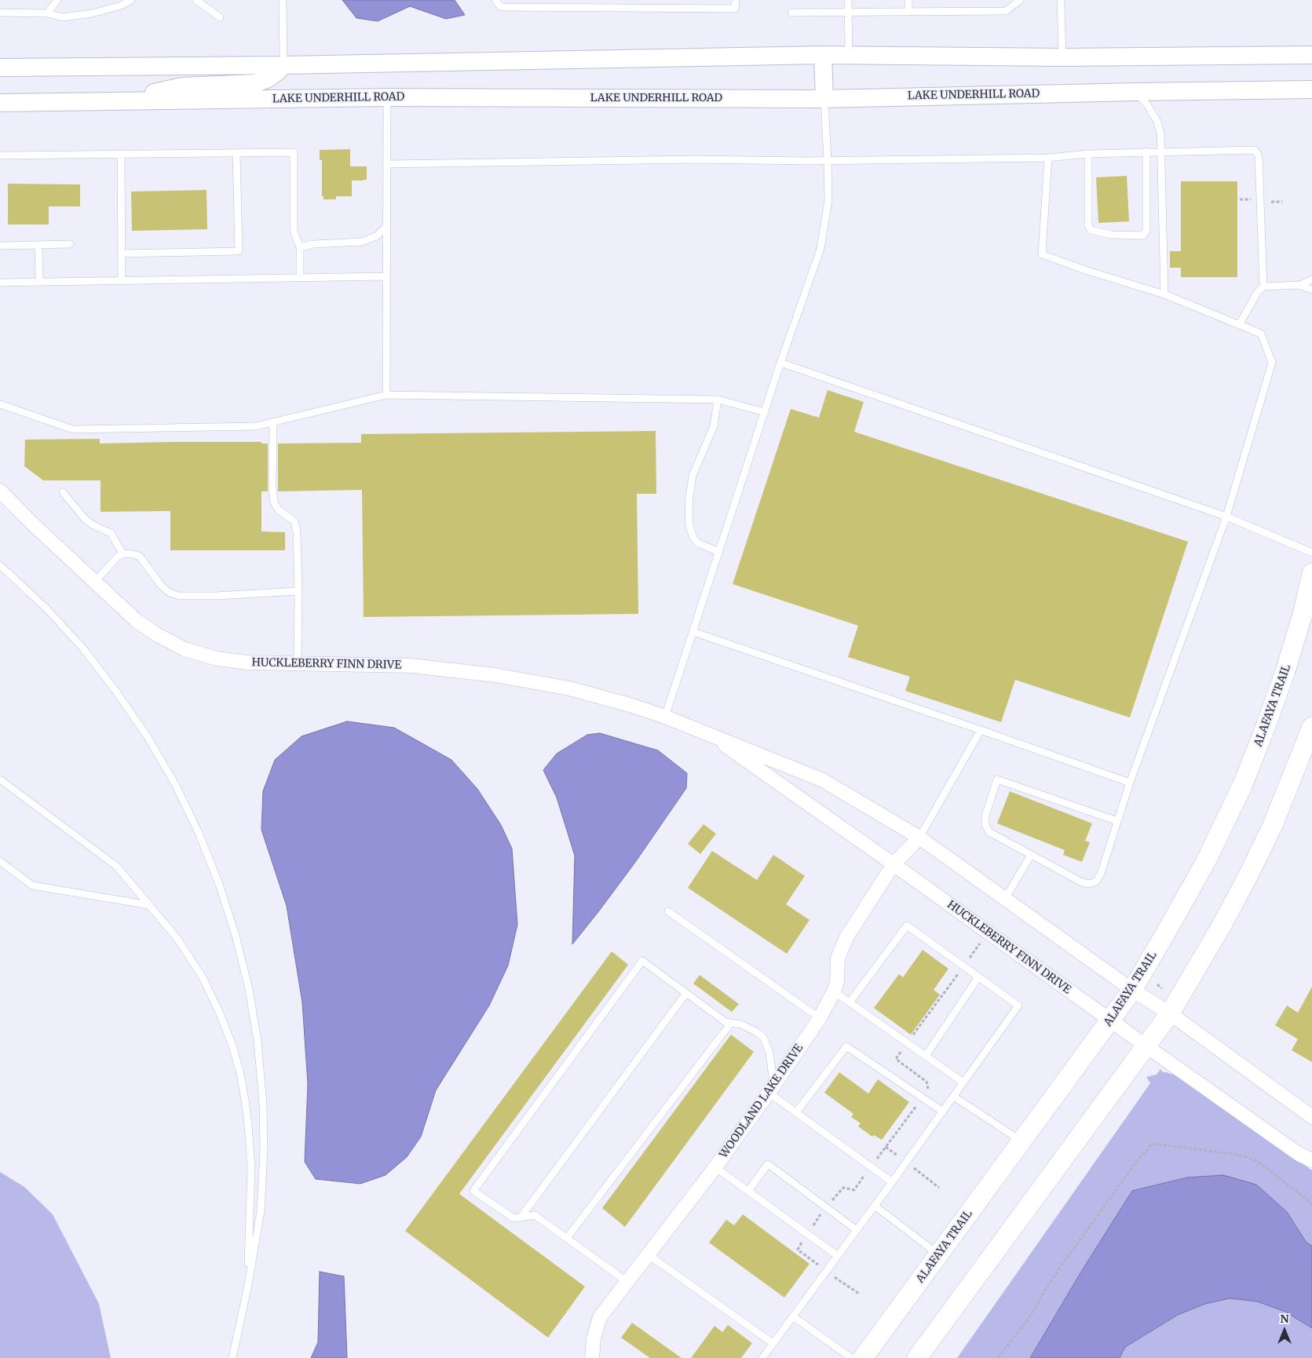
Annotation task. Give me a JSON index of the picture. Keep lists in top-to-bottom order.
{
  "streets": {
    "main road": ["ALAFAYA TRAIL"],
    "street": ["LAKE UNDERHILL ROAD", "HUCKLEBERRY FINN DRIVE", "WOODLAND LAKE DRIVE"]
  },
  "crossings": [
    ["HUCKLEBERRY FINN DRIVE", "ALAFAYA TRAIL"],
    ["HUCKLEBERRY FINN DRIVE", "WOODLAND LAKE DRIVE"]
  ],
  "north": "top"
}
